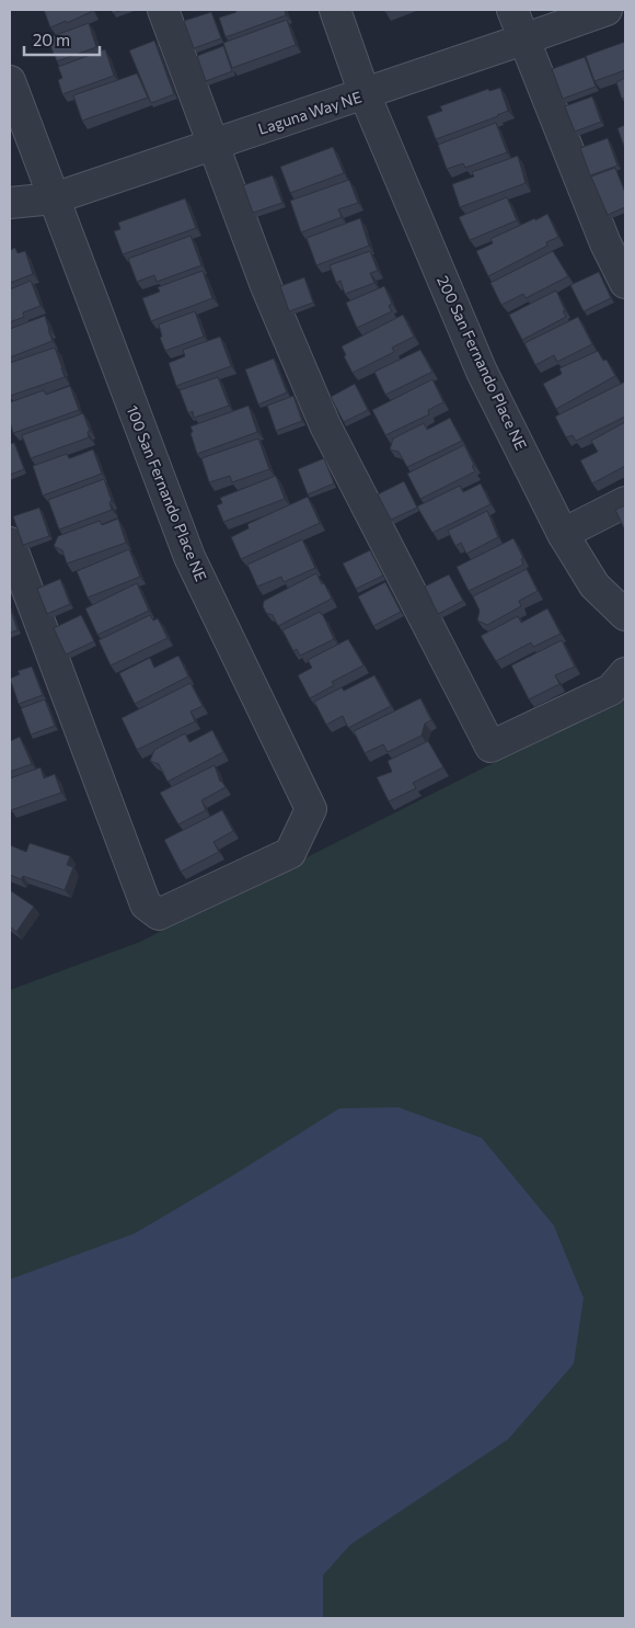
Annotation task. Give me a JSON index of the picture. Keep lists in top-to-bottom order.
{
  "streets": {
    "street": ["Laguna Way NE", "200 San Fernando Place NE", "100 San Fernando Place NE"]
  },
  "crossings": [
    ["Laguna Way NE", "200 San Fernando Place NE"],
    ["Laguna Way NE", "100 San Fernando Place NE"]
  ],
  "scale_bar": "20 m"
}
